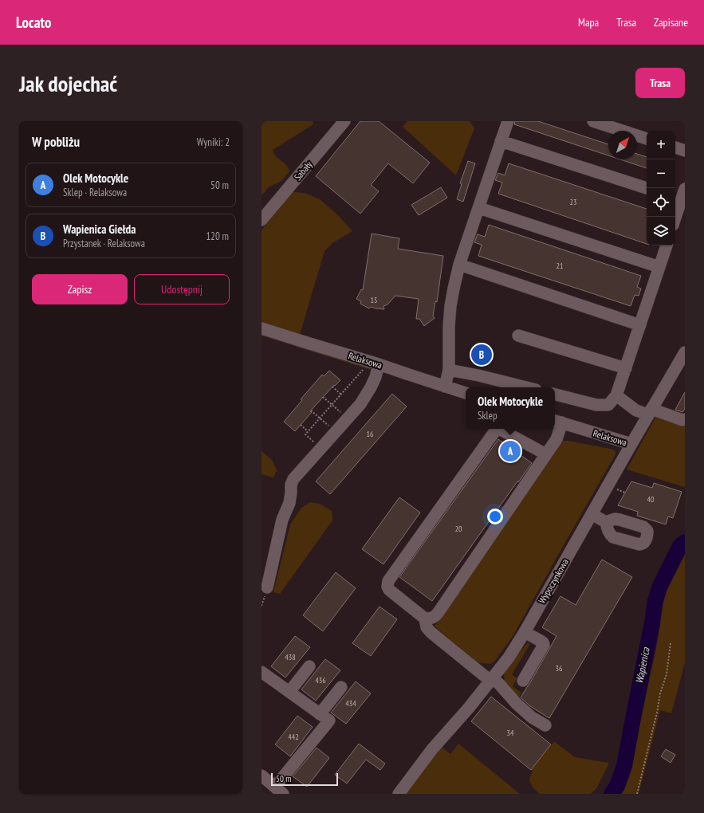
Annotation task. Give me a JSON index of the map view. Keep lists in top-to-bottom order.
{
  "streets": {
    "street": ["Sabały", "Relaksowa", "Wypoczynkowa"]
  },
  "crossings": [
    ["Relaksowa", "Wypoczynkowa"]
  ],
  "water": ["Wapienica"],
  "house_numbers": [
    "23",
    "21",
    "15",
    "16",
    "40",
    "20",
    "438",
    "36",
    "436",
    "434",
    "34",
    "442"
  ],
  "scale_bar": "50 m",
  "north": "top right",
  "page": {
    "header": "Locato",
    "nav": ["Mapa", "Trasa", "Zapisane"],
    "buttons": [
      "Trasa",
      ["Zapisz", "Udostępnij"]
    ],
    "title": "Jak dojechać",
    "heading": ["W pobliżu", "Wyniki: 2"],
    "map_buttons": ["+", "−"],
    "list": [
      {
        "mark": "A",
        "name": "Olek Motocykle",
        "note": "Sklep · Relaksowa",
        "value": "50 m"
      },
      {
        "mark": "B",
        "name": "Wapienica Giełda",
        "note": "Przystanek · Relaksowa",
        "value": "120 m"
      }
    ],
    "pins": ["B", "A"],
    "popup": ["Olek Motocykle", "Sklep"],
    "scale": "50 m"
  }
}
